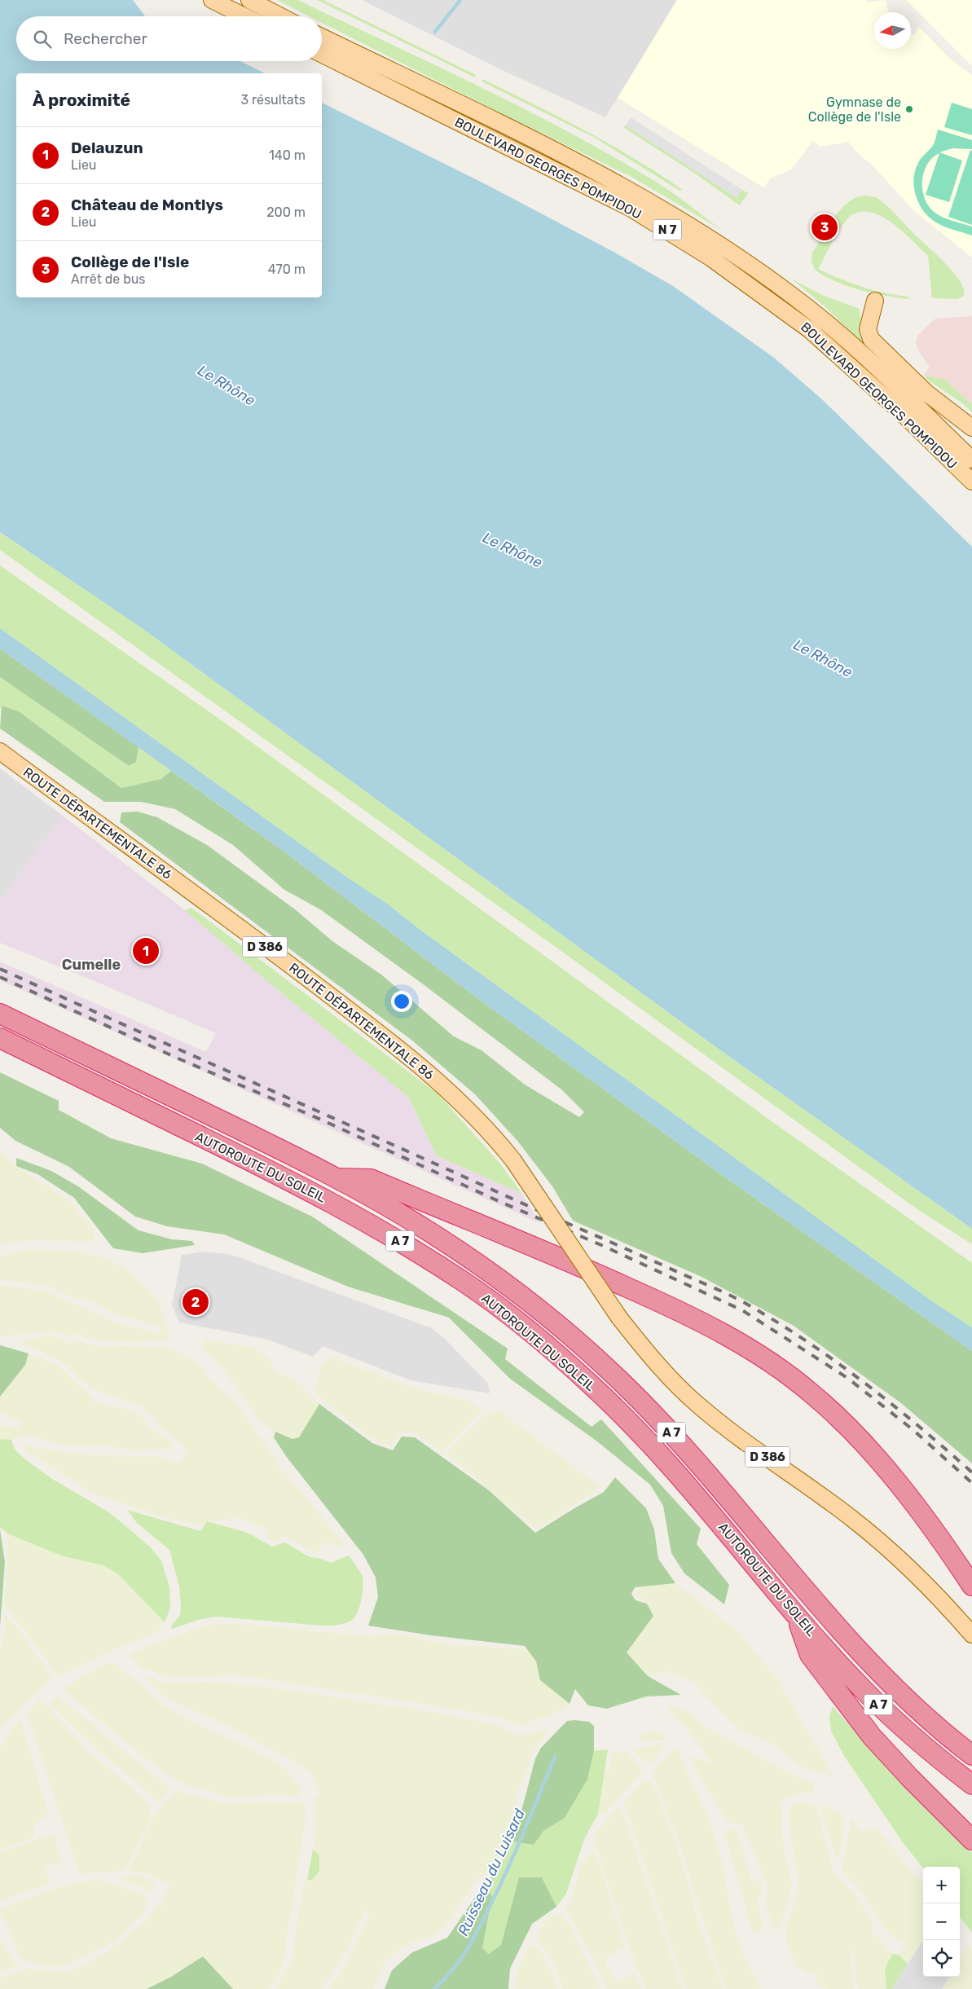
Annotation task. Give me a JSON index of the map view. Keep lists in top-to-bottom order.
{
  "streets": {
    "highway": ["AUTOROUTE DU SOLEIL", "A 7"],
    "main road": [
      "BOULEVARD GEORGES POMPIDOU",
      "N 7",
      "ROUTE DÉPARTEMENTALE 86",
      "D 386"
    ]
  },
  "districts": ["Cumelle"],
  "water": ["Le Rhône", "Ruisseau du Luisard"],
  "places": ["Gymnase de Collège de l'Isle"],
  "north": "left",
  "page": {
    "search": "Rechercher",
    "heading": ["À proximité", "3 résultats"],
    "list": [
      {
        "mark": "1",
        "name": "Delauzun",
        "note": "Lieu",
        "value": "140 m"
      },
      {
        "mark": "2",
        "name": "Château de Montlys",
        "note": "Lieu",
        "value": "200 m"
      },
      {
        "mark": "3",
        "name": "Collège de l'Isle",
        "note": "Arrêt de bus",
        "value": "470 m"
      }
    ],
    "pins": ["3", "1", "2"],
    "map_buttons": ["+", "−"]
  }
}
